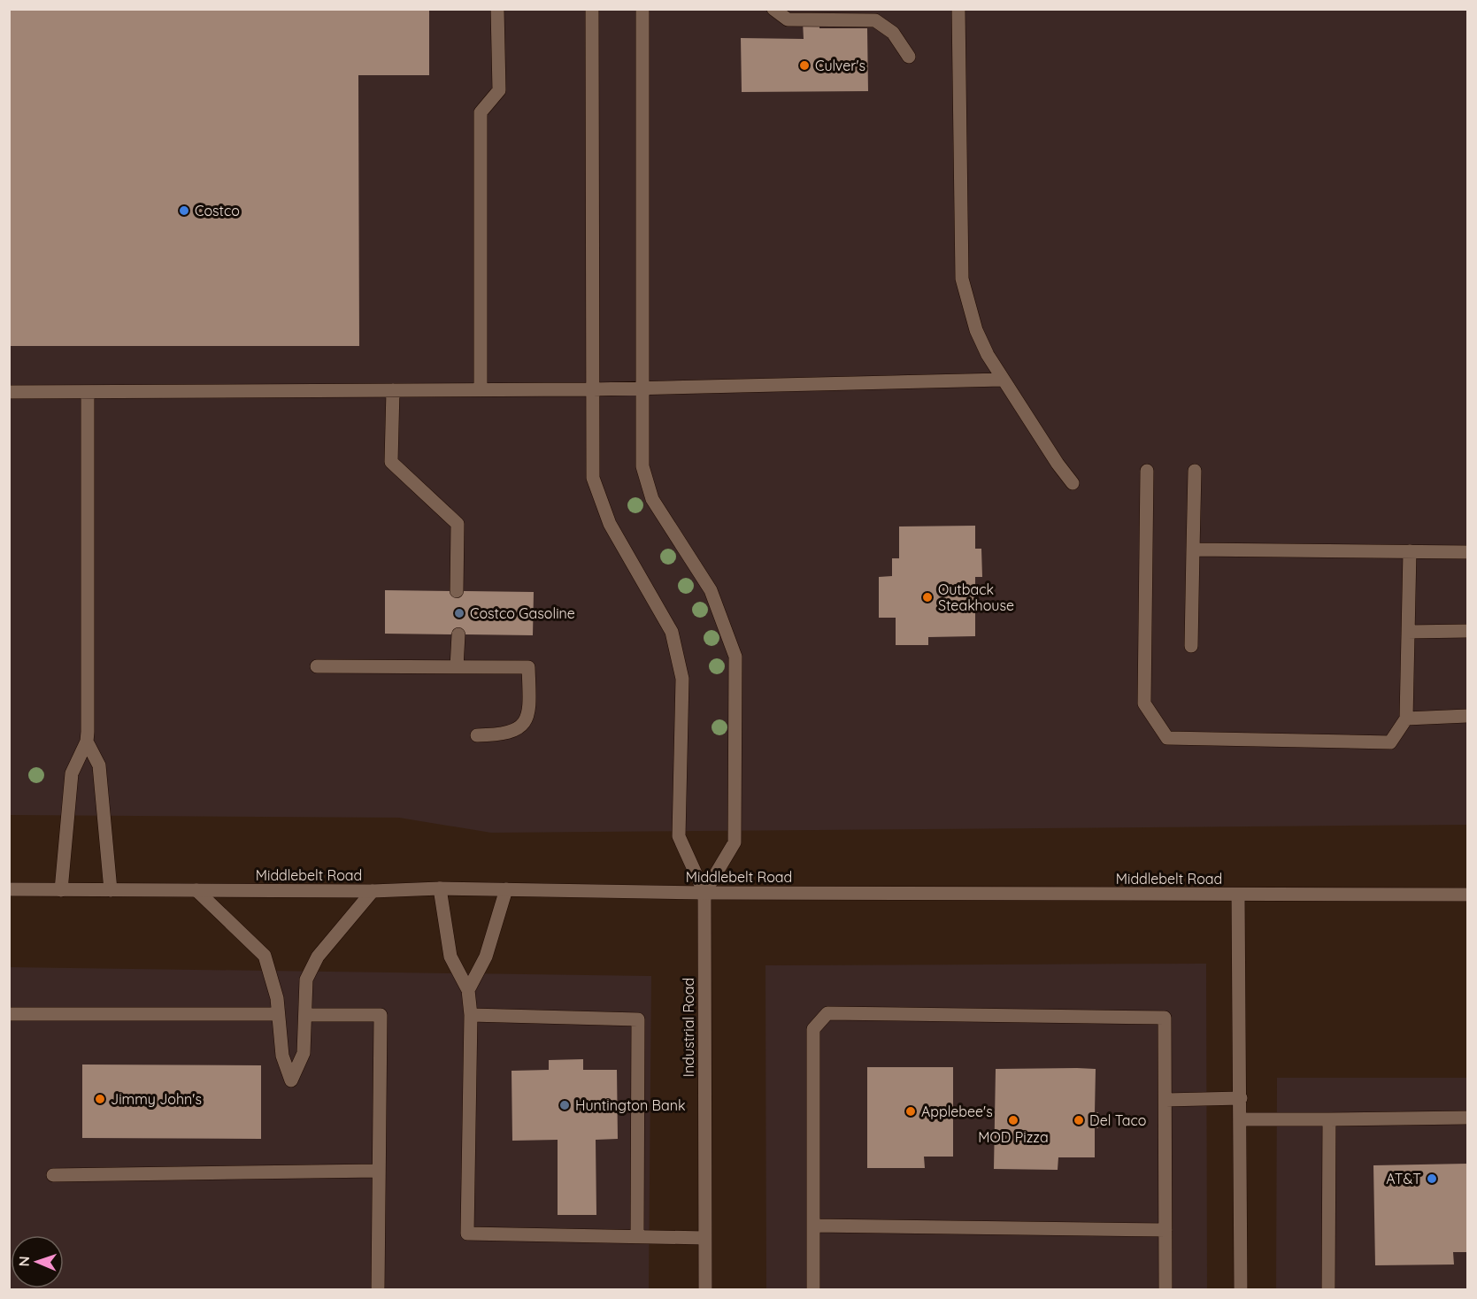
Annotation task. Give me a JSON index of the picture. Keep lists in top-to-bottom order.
{
  "streets": {
    "main road": ["Middlebelt Road", "Industrial Road"]
  },
  "crossings": [
    ["Middlebelt Road", "Industrial Road"]
  ],
  "places": [
    "Culver's",
    "Costco",
    "Outback Steakhouse",
    "Costco Gasoline",
    "Jimmy John's",
    "Huntington Bank",
    "Applebee's",
    "MOD Pizza",
    "Del Taco",
    "AT&T"
  ],
  "north": "left"
}
